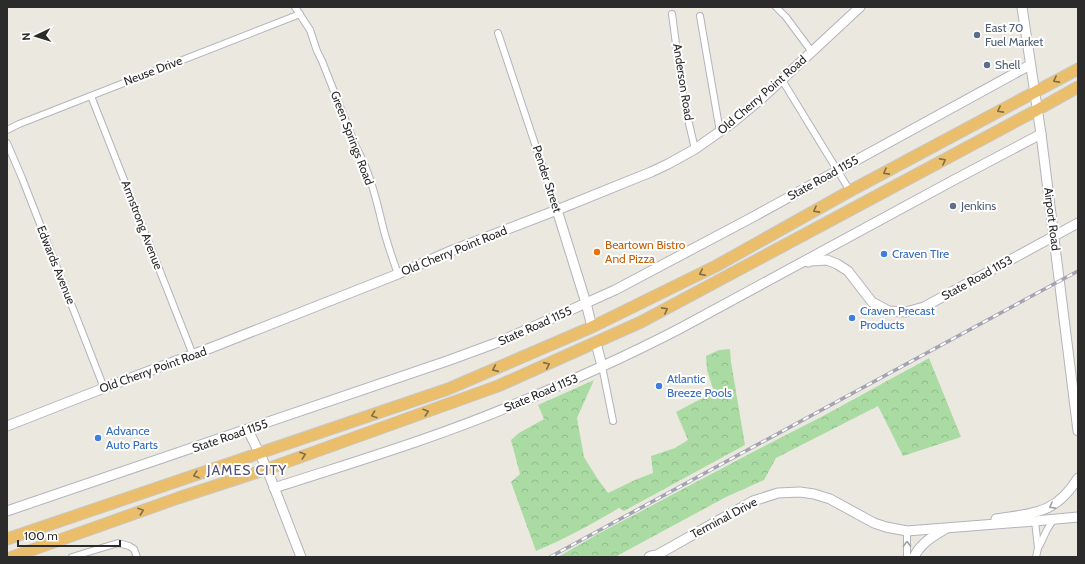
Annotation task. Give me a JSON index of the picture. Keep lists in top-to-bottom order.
{
  "streets": {
    "street": [
      "Neuse Drive",
      "Anderson Road",
      "Old Cherry Point Road",
      "Green Springs Road",
      "State Road 1155",
      "Pender Street",
      "Airport Road",
      "Armstrong Avenue",
      "Edwards Avenue",
      "State Road 1153",
      "Terminal Drive"
    ]
  },
  "crossings": [
    ["Neuse Drive", "Green Springs Road"],
    ["Neuse Drive", "Armstrong Avenue"],
    ["Anderson Road", "Old Cherry Point Road"],
    ["Old Cherry Point Road", "Green Springs Road"],
    ["Old Cherry Point Road", "Pender Street"],
    ["Old Cherry Point Road", "Armstrong Avenue"],
    ["Old Cherry Point Road", "Edwards Avenue"],
    ["State Road 1155", "Pender Street"],
    ["State Road 1155", "Airport Road"],
    ["Airport Road", "State Road 1153"]
  ],
  "districts": ["JAMES CITY"],
  "places": [
    "East 70 Fuel Market",
    "Shell",
    "Jenkins",
    "Beartown Bistro And Pizza",
    "Craven TIre",
    "Craven Precast Products",
    "Atlantic Breeze Pools",
    "Advance Auto Parts"
  ],
  "scale_bar": "100 m",
  "north": "left"
}
